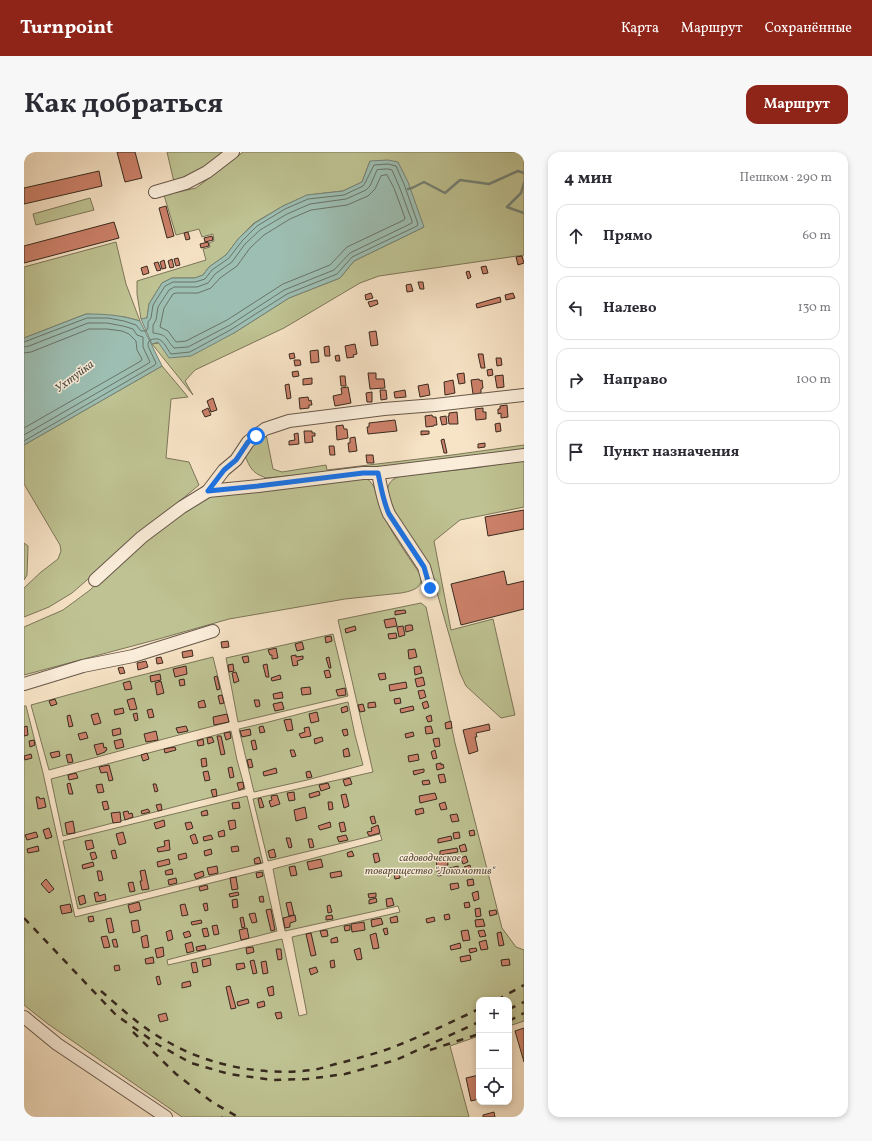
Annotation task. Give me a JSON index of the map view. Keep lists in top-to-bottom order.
{
  "water": ["Ухтуйка"],
  "parks": ["садоводческое товарищество \"Локомотив\""],
  "page": {
    "header": "Turnpoint",
    "nav": ["Карта", "Маршрут", "Сохранённые"],
    "title": "Как добраться",
    "buttons": "Маршрут",
    "heading": ["4 мин", "Пешком · 290 m"],
    "list": [
      ["Прямо", "60 m"],
      ["Налево", "130 m"],
      ["Направо", "100 m"],
      "Пункт назначения"
    ],
    "map_buttons": ["+", "−"]
  }
}
